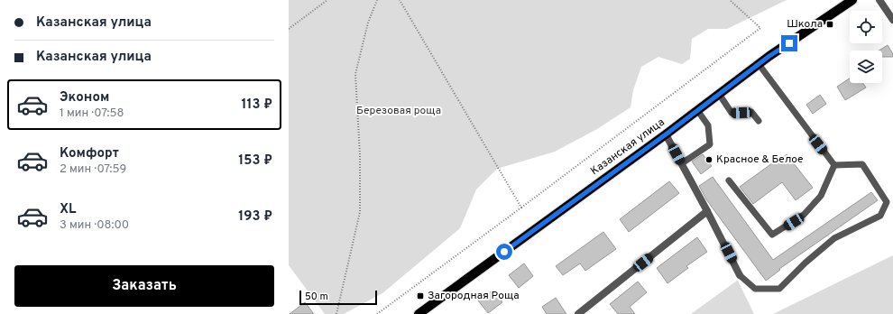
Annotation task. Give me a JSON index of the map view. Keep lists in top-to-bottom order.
{
  "streets": {
    "main road": ["Казанская улица"]
  },
  "parks": ["Березовая роща"],
  "places": {
    "transit": ["Школа", "Загородная Роща"],
    "other": ["Красное & Белое"]
  },
  "scale_bar": "50 m",
  "page": {
    "banner": ["Казанская улица", "Казанская улица"],
    "list": [
      {
        "name": "Эконом",
        "note": "1 мин · 07:58",
        "value": "113 ₽"
      },
      {
        "name": "Комфорт",
        "note": "2 мин · 07:59",
        "value": "153 ₽"
      },
      {
        "name": "XL",
        "note": "3 мин · 08:00",
        "value": "193 ₽"
      }
    ],
    "buttons": "Заказать",
    "scale": "50 m"
  }
}
